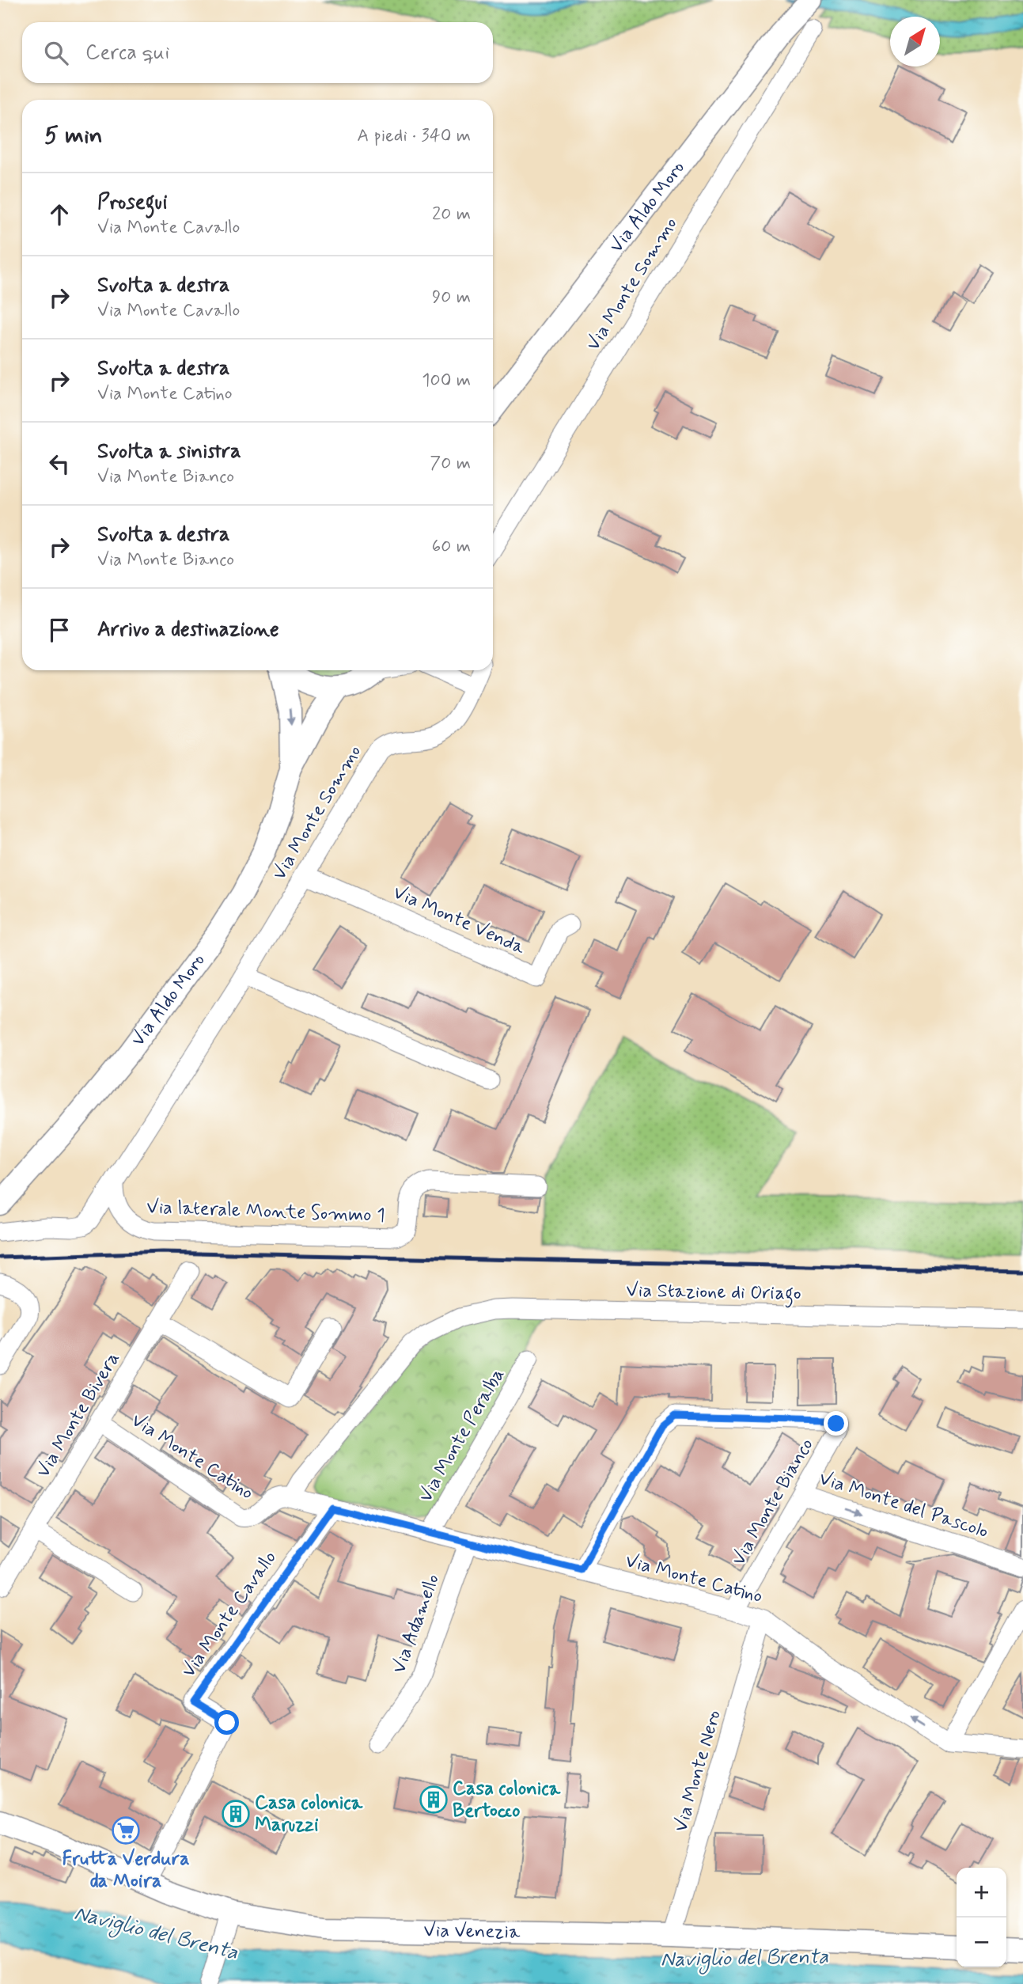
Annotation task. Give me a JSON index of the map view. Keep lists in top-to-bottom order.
{
  "streets": {
    "main road": ["Via Aldo Moro", "Via Venezia"],
    "street": [
      "Via Monte Sommo",
      "Via Monte Venda",
      "Via laterale Monte Sommo 1",
      "Via Stazione di Oriago",
      "Via Monte Bivera",
      "Via Monte Peralba",
      "Via Monte Catino",
      "Via Monte Bianco",
      "Via Monte del Pascolo",
      "Via Monte Cavallo",
      "Via Adamello",
      "Via Monte Nero"
    ]
  },
  "crossings": [
    ["Via Monte Sommo", "Via Monte Venda"],
    ["Via Monte Sommo", "Via laterale Monte Sommo 1"],
    ["Via Stazione di Oriago", "Via Monte Catino"],
    ["Via Monte Bivera", "Via Monte Catino"],
    ["Via Monte Peralba", "Via Monte Catino"],
    ["Via Monte Catino", "Via Monte Bianco"],
    ["Via Monte Catino", "Via Monte Cavallo"],
    ["Via Monte Catino", "Via Adamello"],
    ["Via Monte Catino", "Via Monte Nero"],
    ["Via Monte Bianco", "Via Monte del Pascolo"],
    ["Via Monte Cavallo", "Via Venezia"],
    ["Via Monte Nero", "Via Venezia"]
  ],
  "one_way": ["Via Monte del Pascolo"],
  "water": ["Naviglio del Brenta"],
  "places": {
    "building": ["Casa colonica Bertocco", "Casa colonica Maruzzi"],
    "supermarket": ["Frutta Verdura da Moira"]
  },
  "north": "top right",
  "page": {
    "search": "Cerca qui",
    "heading": ["5 min", "A piedi · 340 m"],
    "list": [
      ["Prosegui", "Via Monte Cavallo", "20 m"],
      ["Svolta a destra", "Via Monte Cavallo", "90 m"],
      ["Svolta a destra", "Via Monte Catino", "100 m"],
      ["Svolta a sinistra", "Via Monte Bianco", "70 m"],
      ["Svolta a destra", "Via Monte Bianco", "60 m"],
      "Arrivo a destinazione"
    ],
    "map_buttons": ["+", "−"]
  }
}
